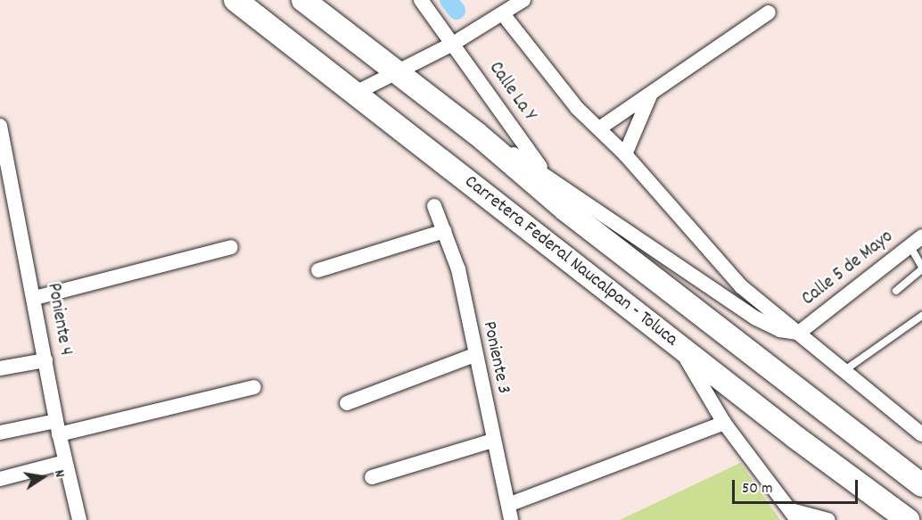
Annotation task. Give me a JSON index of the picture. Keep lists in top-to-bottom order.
{
  "streets": {
    "main road": ["Carretera Federal Naucalpan - Toluca"],
    "street": [
      "Calle La Y",
      "Calle 5 de Mayo",
      "Poniente 4",
      "Poniente 3"
    ]
  },
  "crossings": [
    ["Calle La Y", "Carretera Federal Naucalpan - Toluca"]
  ],
  "scale_bar": "50 m",
  "north": "right"
}
